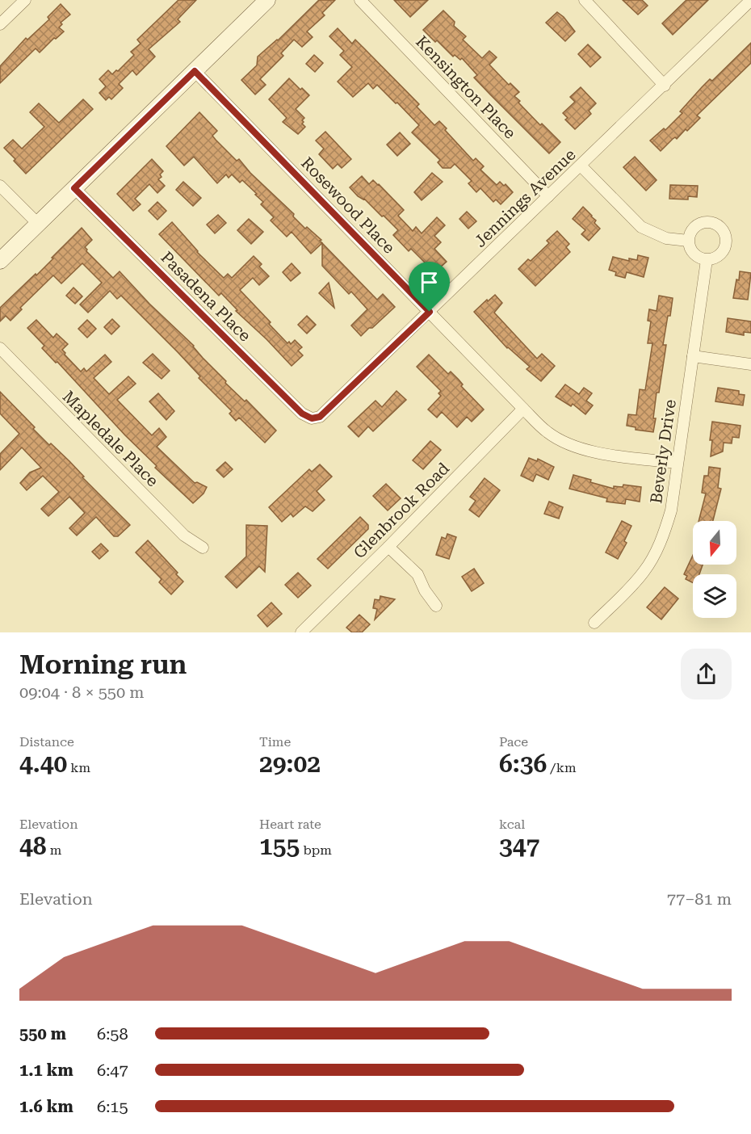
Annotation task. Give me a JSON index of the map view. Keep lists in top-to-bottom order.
{
  "streets": {
    "street": [
      "Kensington Place",
      "Jennings Avenue",
      "Rosewood Place",
      "Pasadena Place",
      "Mapledale Place",
      "Beverly Drive",
      "Glenbrook Road"
    ]
  },
  "crossings": [
    ["Kensington Place", "Jennings Avenue"],
    ["Jennings Avenue", "Rosewood Place"],
    ["Jennings Avenue", "Pasadena Place"],
    ["Rosewood Place", "Beverly Drive"],
    ["Rosewood Place", "Glenbrook Road"]
  ],
  "north": "bottom",
  "page": {
    "heading": ["Morning run", "09:04 · 8 × 550 m"],
    "stats": [
      ["Distance", "4.40 km"],
      ["Time", "29:02"],
      ["Pace", "6:36 /km"],
      ["Elevation", "48 m"],
      ["Heart rate", "155 bpm"],
      ["kcal", "347"]
    ],
    "chart": ["Elevation", "77–81 m"],
    "list": [
      {
        "name": "550 m",
        "note": "6:58"
      },
      {
        "name": "1.1 km",
        "note": "6:47"
      },
      {
        "name": "1.6 km",
        "note": "6:15"
      }
    ]
  }
}
